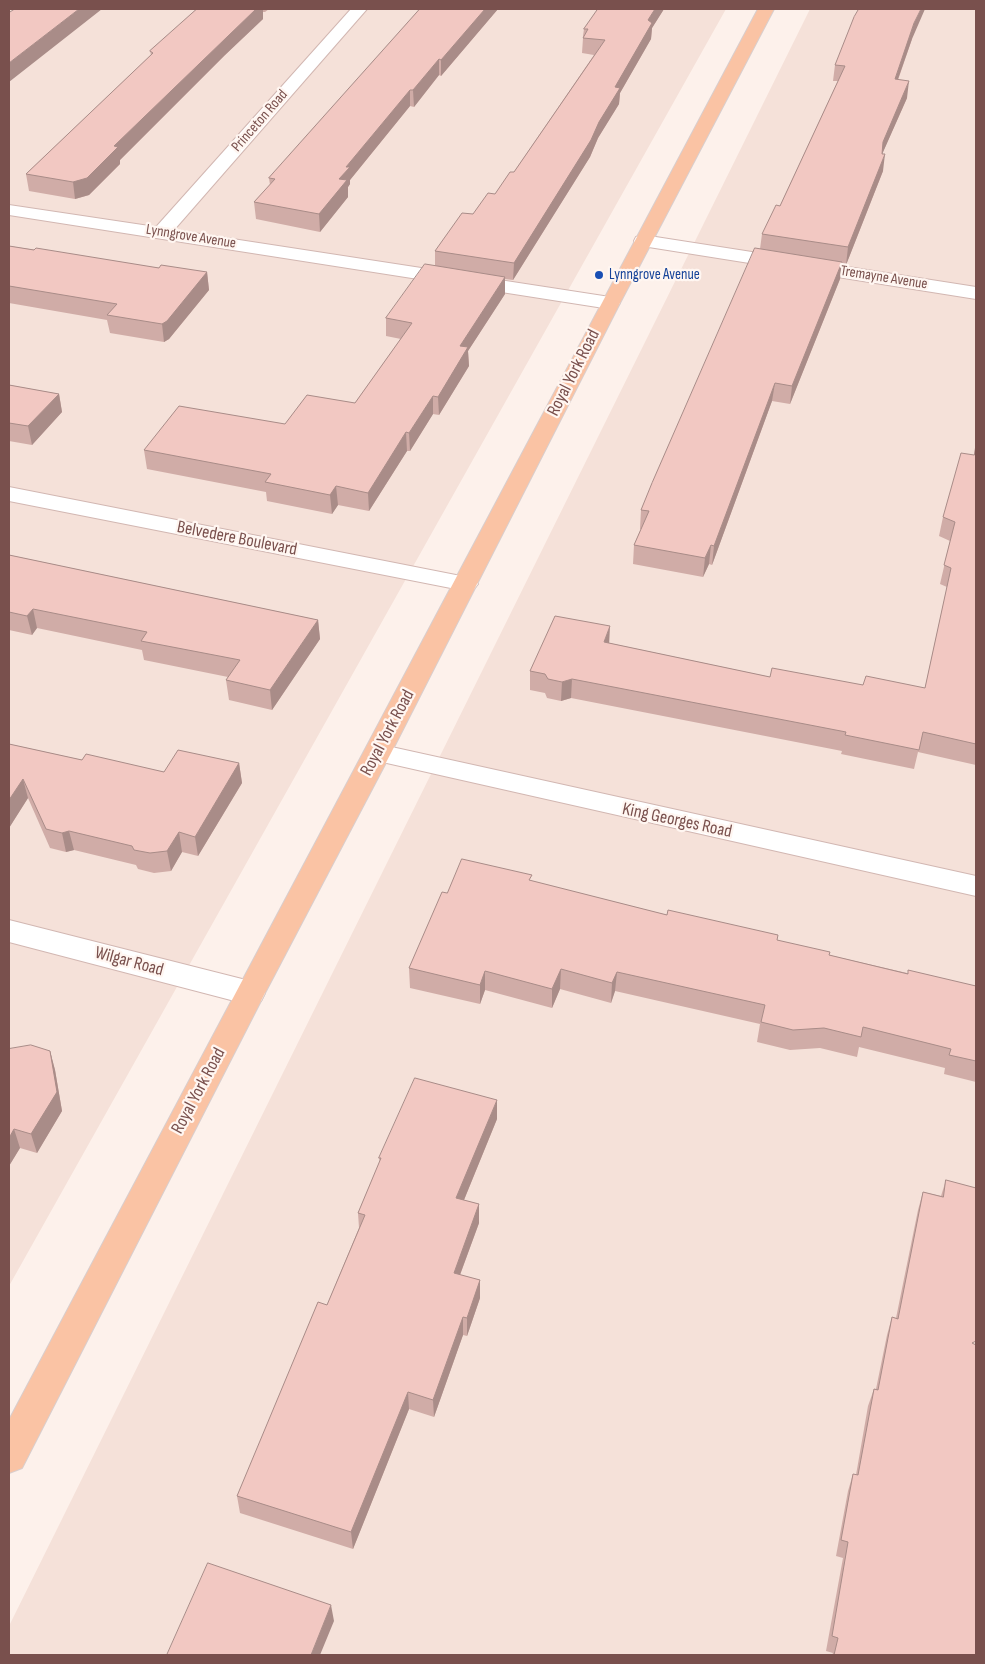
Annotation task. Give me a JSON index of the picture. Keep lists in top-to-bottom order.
{
  "streets": {
    "main road": ["Royal York Road"],
    "street": [
      "Princeton Road",
      "Lynngrove Avenue",
      "Tremayne Avenue",
      "Belvedere Boulevard",
      "King Georges Road",
      "Wilgar Road"
    ]
  },
  "crossings": [
    ["Princeton Road", "Lynngrove Avenue"],
    ["Lynngrove Avenue", "Royal York Road"],
    ["Tremayne Avenue", "Royal York Road"],
    ["Royal York Road", "Belvedere Boulevard"],
    ["Royal York Road", "King Georges Road"],
    ["Royal York Road", "Wilgar Road"]
  ],
  "places": ["Lynngrove Avenue"]
}
